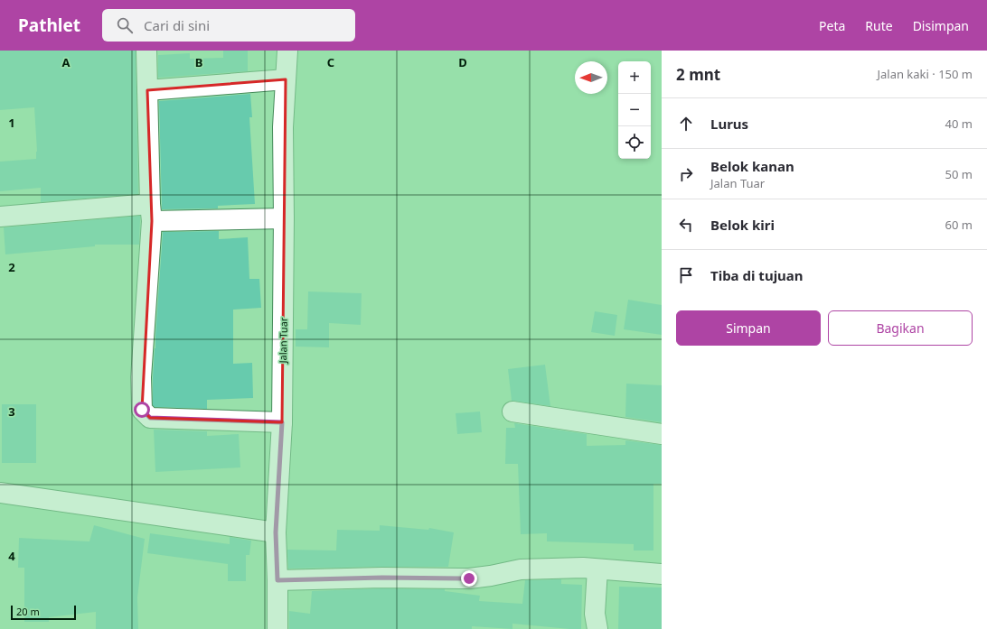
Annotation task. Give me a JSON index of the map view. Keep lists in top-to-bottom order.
{
  "streets": {
    "street": ["Jalan Tuar"]
  },
  "scale_bar": "20 m",
  "north": "left",
  "page": {
    "header": "Pathlet",
    "search": "Cari di sini",
    "nav": ["Peta", "Rute", "Disimpan"],
    "heading": ["2 mnt", "Jalan kaki · 150 m"],
    "map_buttons": ["+", "−"],
    "list": [
      ["Lurus", "40 m"],
      ["Belok kanan", "Jalan Tuar", "50 m"],
      ["Belok kiri", "60 m"],
      "Tiba di tujuan"
    ],
    "buttons": ["Simpan", "Bagikan"],
    "scale": "20 m"
  },
  "grid": {
    "columns": [
      "A",
      "B",
      "C",
      "D"
    ],
    "rows": [
      "1",
      "2",
      "3",
      "4"
    ]
  }
}
